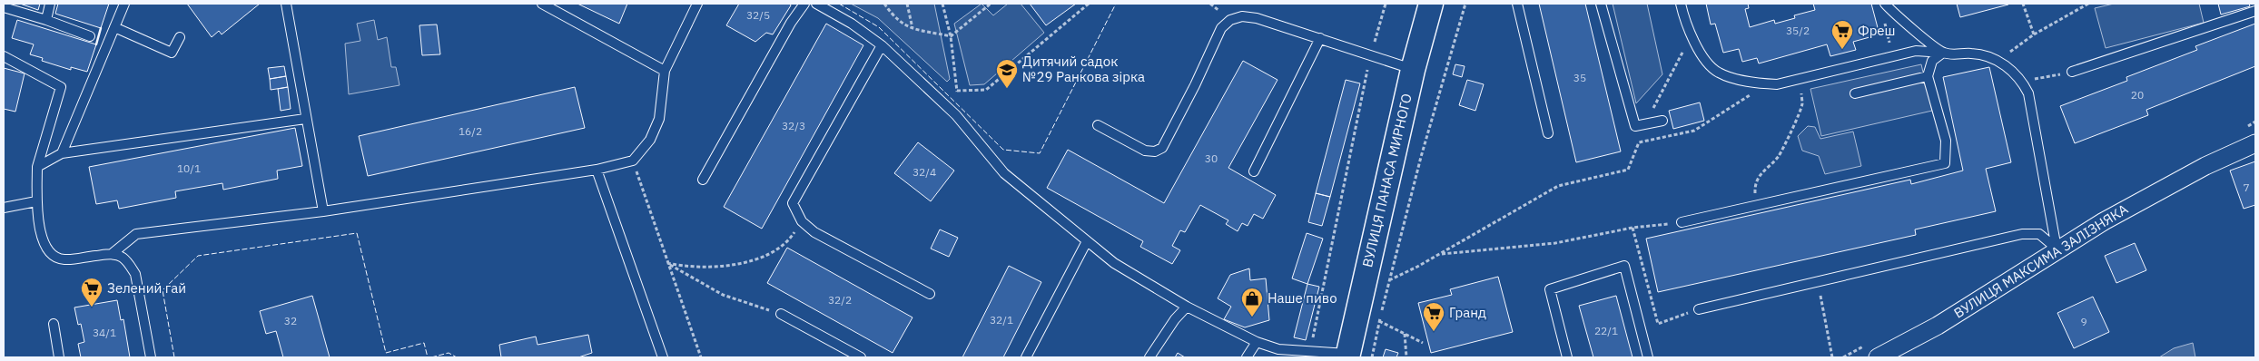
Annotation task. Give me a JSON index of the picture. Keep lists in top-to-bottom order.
{
  "streets": {
    "main road": ["ВУЛИЦЯ ПАНАСА МИРНОГО"],
    "street": ["ВУЛИЦЯ МАКСИМА ЗАЛІЗНЯКА"]
  },
  "places": {
    "supermarket": ["Фреш", "Зелений гай", "Гранд"],
    "school or university": ["Дитячий садок №29 Ранкова зірка"],
    "shop": ["Наше пиво"]
  },
  "house_numbers": [
    "32/5",
    "35/2",
    "35",
    "20",
    "32/3",
    "16/2",
    "30",
    "10/1",
    "32/4",
    "7",
    "32/2",
    "32/1",
    "32",
    "9",
    "22/1",
    "34/1"
  ]
}
